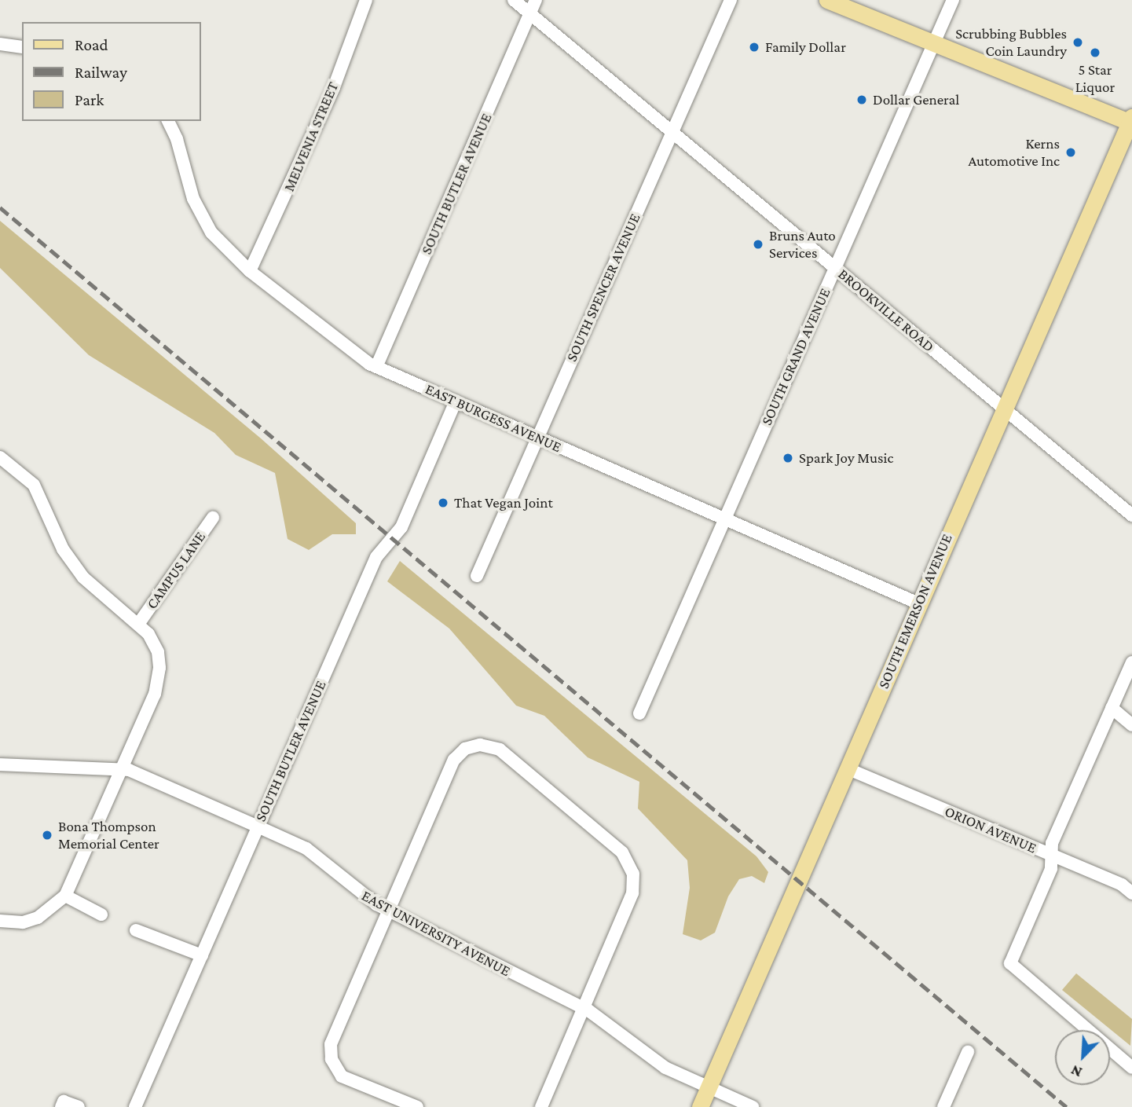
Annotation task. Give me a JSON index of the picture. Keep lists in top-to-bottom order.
{
  "streets": {
    "main road": ["SOUTH EMERSON AVENUE"],
    "street": [
      "MELVENIA STREET",
      "SOUTH BUTLER AVENUE",
      "SOUTH SPENCER AVENUE",
      "BROOKVILLE ROAD",
      "SOUTH GRAND AVENUE",
      "EAST BURGESS AVENUE",
      "CAMPUS LANE",
      "ORION AVENUE",
      "EAST UNIVERSITY AVENUE"
    ]
  },
  "crossings": [
    ["MELVENIA STREET", "EAST BURGESS AVENUE"],
    ["SOUTH BUTLER AVENUE", "BROOKVILLE ROAD"],
    ["SOUTH BUTLER AVENUE", "EAST BURGESS AVENUE"],
    ["SOUTH BUTLER AVENUE", "EAST UNIVERSITY AVENUE"],
    ["SOUTH SPENCER AVENUE", "BROOKVILLE ROAD"],
    ["SOUTH SPENCER AVENUE", "EAST BURGESS AVENUE"],
    ["BROOKVILLE ROAD", "SOUTH GRAND AVENUE"],
    ["BROOKVILLE ROAD", "SOUTH EMERSON AVENUE"],
    ["SOUTH GRAND AVENUE", "EAST BURGESS AVENUE"],
    ["EAST BURGESS AVENUE", "SOUTH EMERSON AVENUE"],
    ["SOUTH EMERSON AVENUE", "ORION AVENUE"],
    ["SOUTH EMERSON AVENUE", "EAST UNIVERSITY AVENUE"]
  ],
  "places": [
    "Scrubbing Bubbles Coin Laundry",
    "Family Dollar",
    "5 Star Liquor",
    "Dollar General",
    "Kerns Automotive Inc",
    "Bruns Auto Services",
    "Spark Joy Music",
    "That Vegan Joint",
    "Bona Thompson Memorial Center"
  ],
  "legend": ["Road", "Railway", "Park"],
  "north": "bottom left"
}
